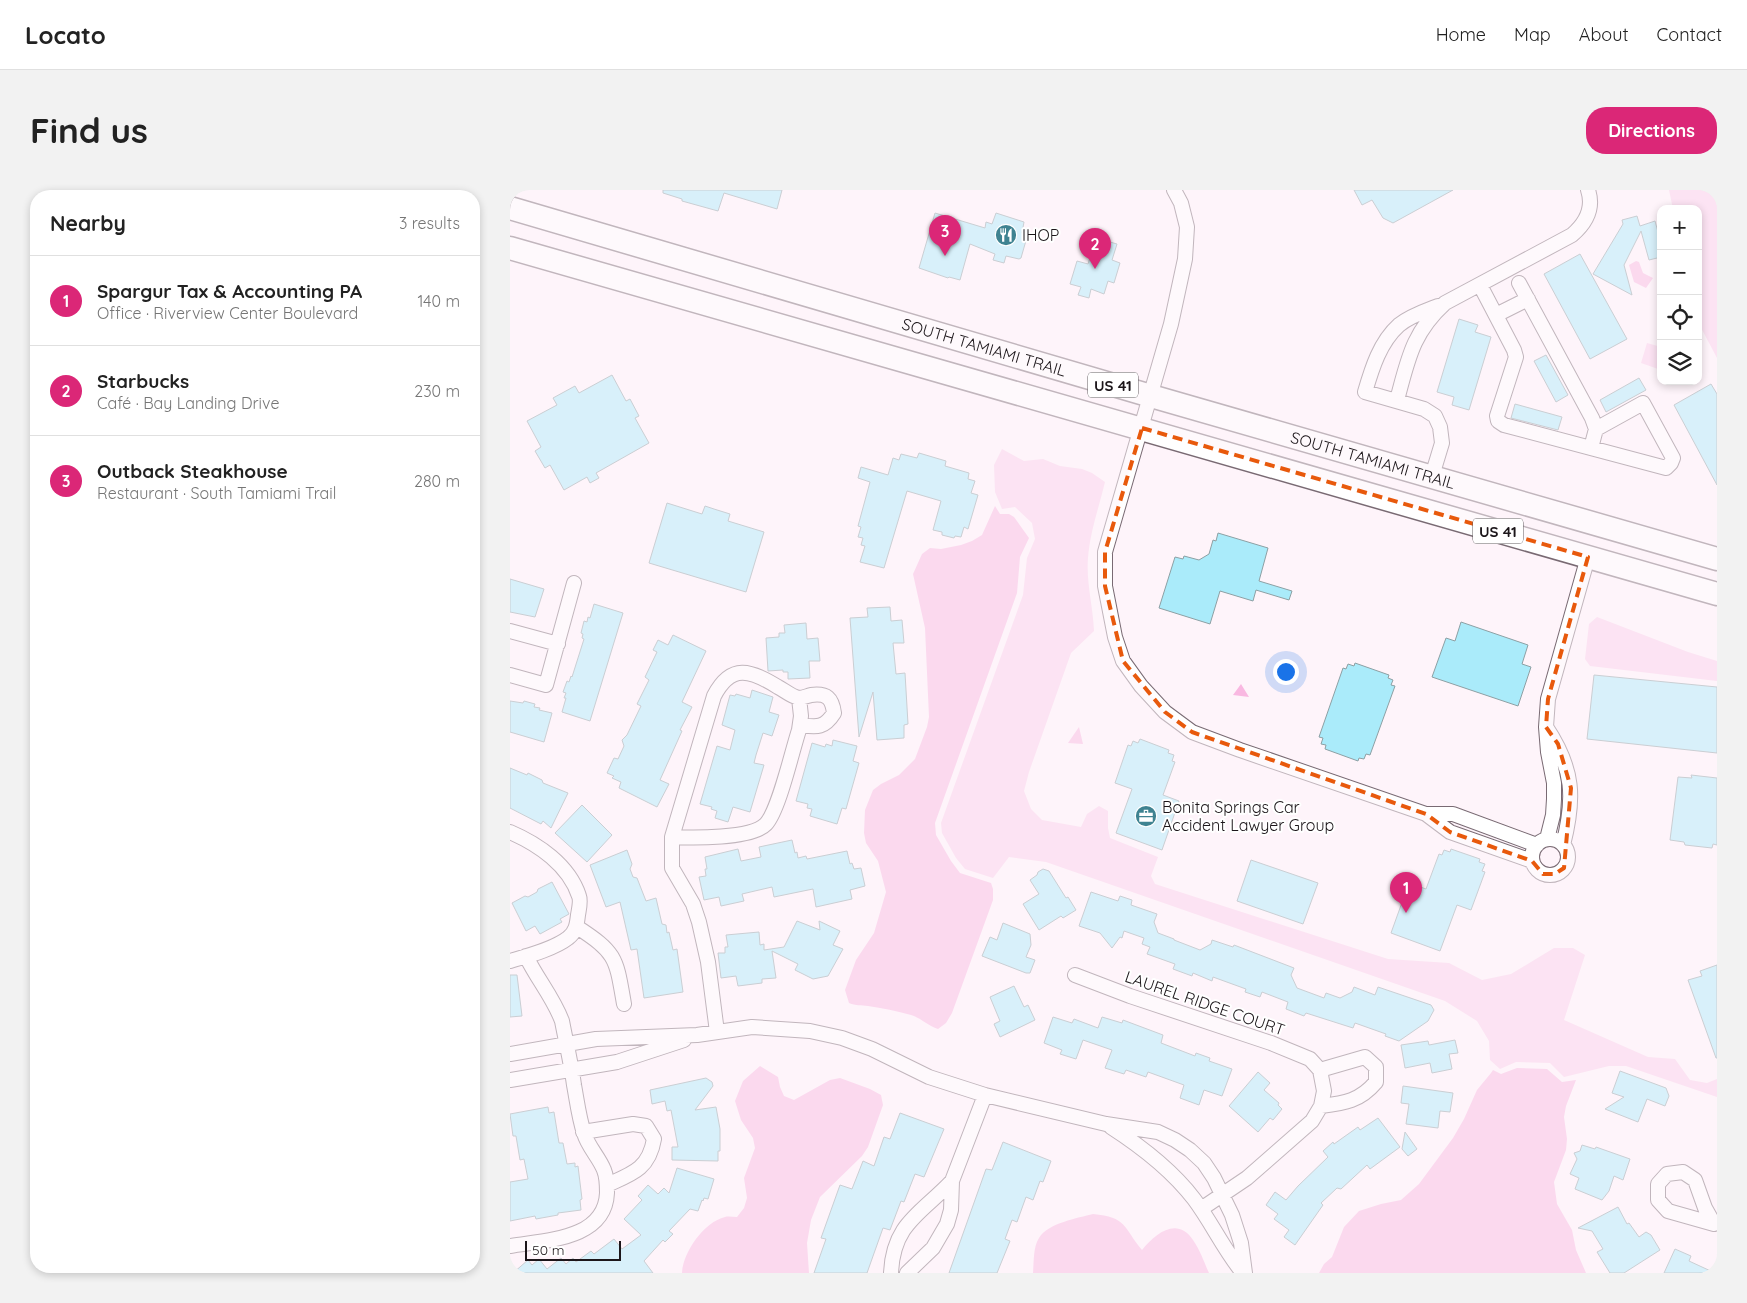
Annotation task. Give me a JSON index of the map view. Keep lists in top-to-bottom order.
{
  "streets": {
    "main road": ["SOUTH TAMIAMI TRAIL", "US 41"],
    "street": ["LAUREL RIDGE COURT"]
  },
  "places": {
    "restaurant": ["IHOP"],
    "office": ["Bonita Springs Car Accident Lawyer Group"]
  },
  "scale_bar": "50 m",
  "page": {
    "header": "Locato",
    "nav": [
      "Home",
      "Map",
      "About",
      "Contact"
    ],
    "buttons": "Directions",
    "title": "Find us",
    "heading": ["Nearby", "3 results"],
    "map_buttons": ["+", "−"],
    "pins": ["3", "2", "1"],
    "list": [
      {
        "mark": "1",
        "name": "Spargur Tax & Accounting PA",
        "note": "Office · Riverview Center Boulevard",
        "value": "140 m"
      },
      {
        "mark": "2",
        "name": "Starbucks",
        "note": "Café · Bay Landing Drive",
        "value": "230 m"
      },
      {
        "mark": "3",
        "name": "Outback Steakhouse",
        "note": "Restaurant · South Tamiami Trail",
        "value": "280 m"
      }
    ],
    "scale": "50 m"
  }
}
